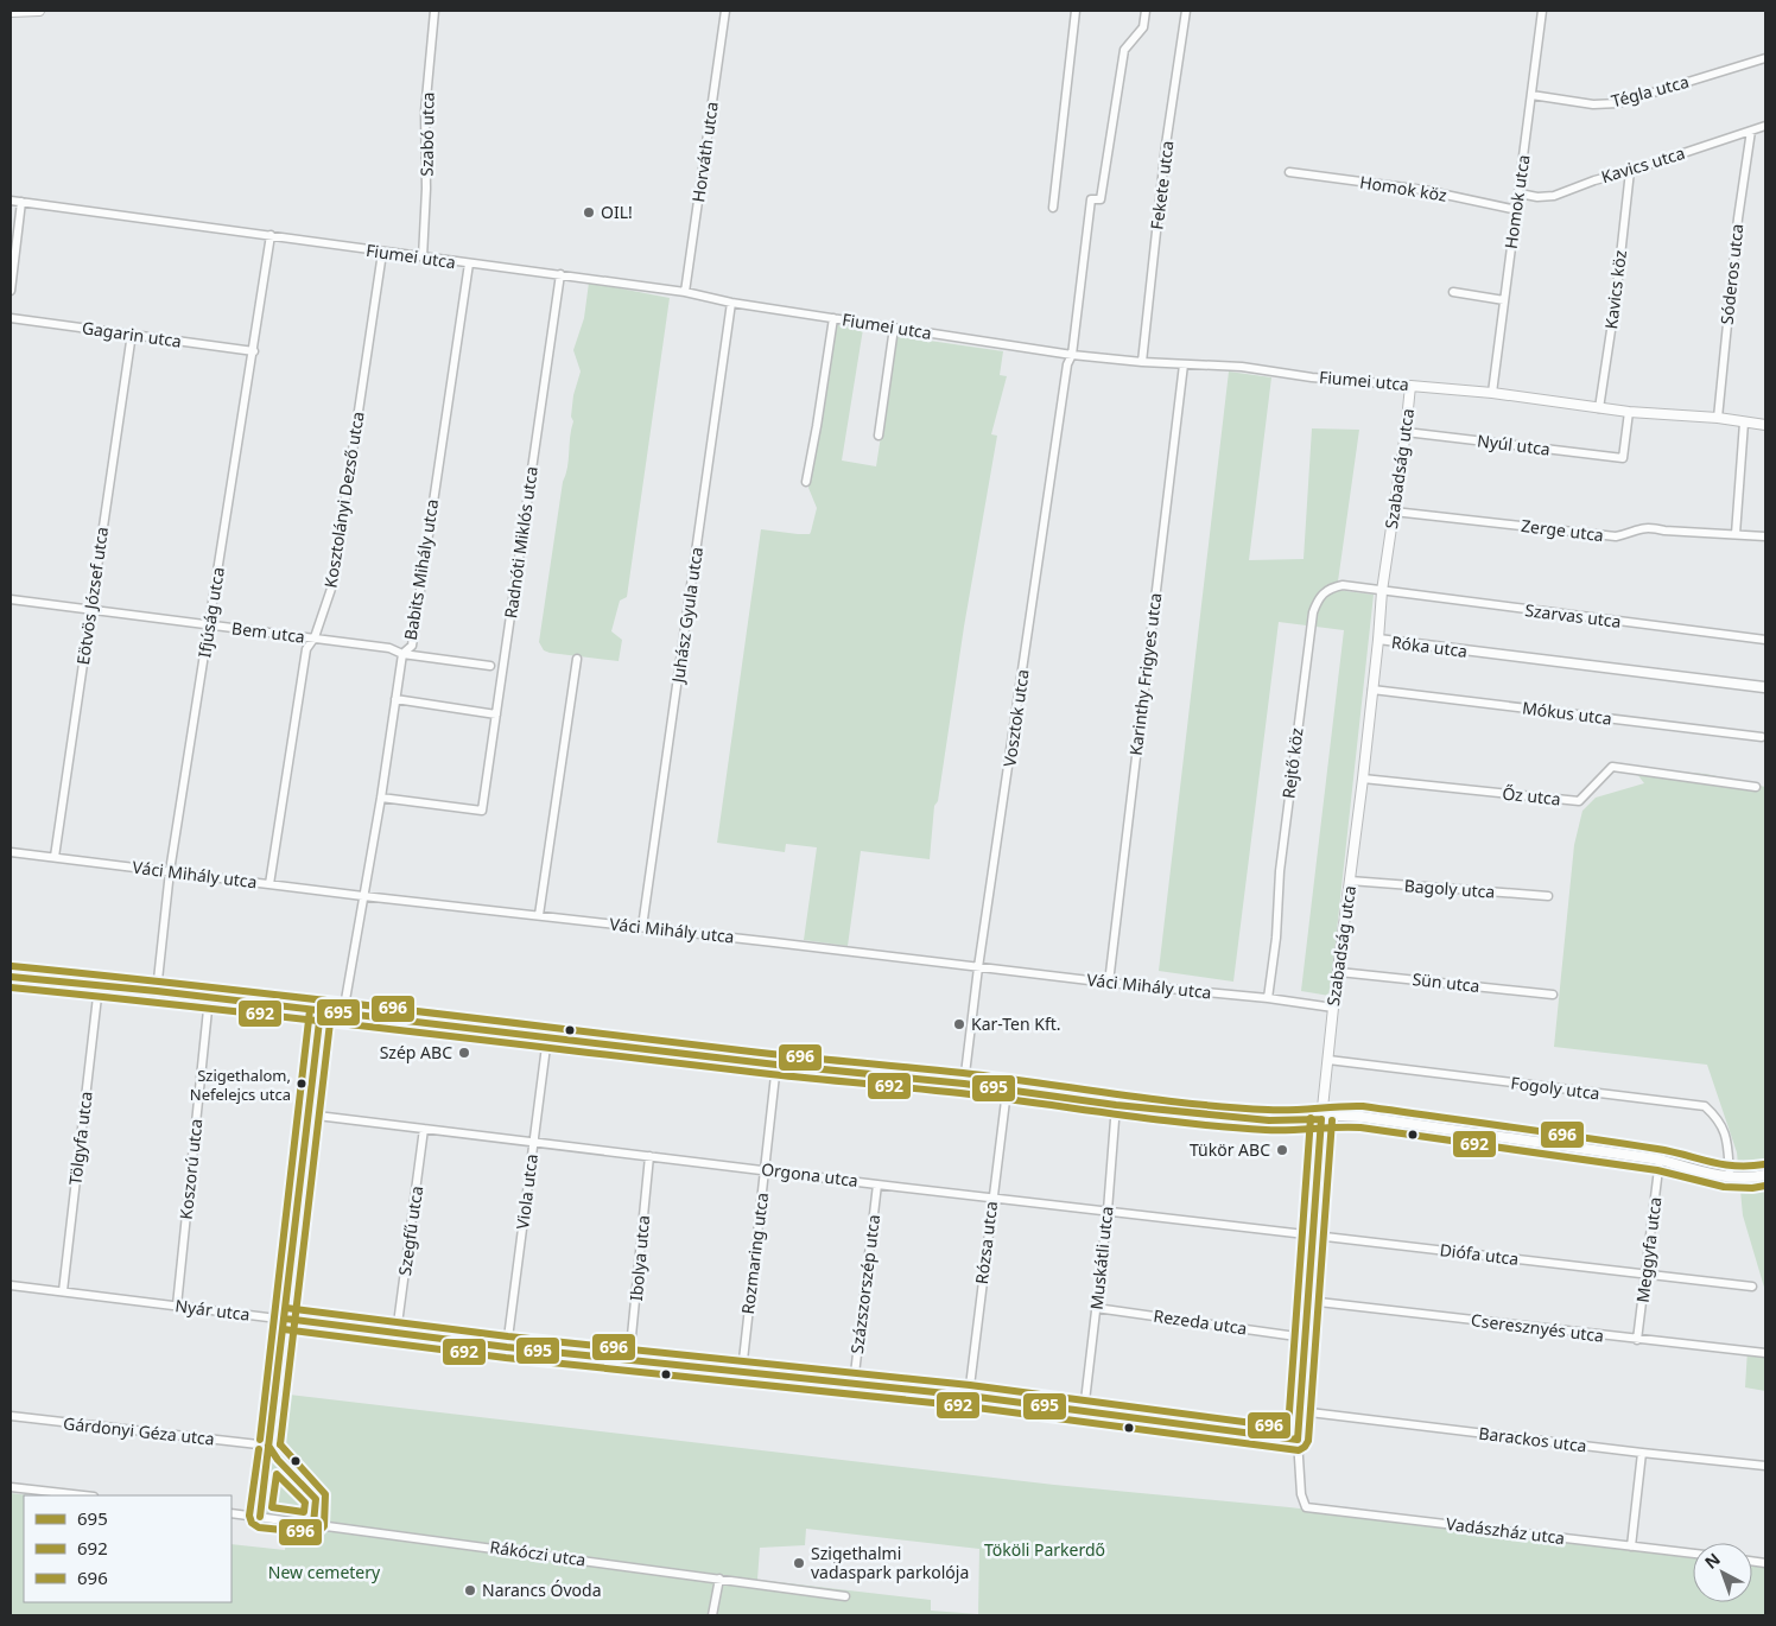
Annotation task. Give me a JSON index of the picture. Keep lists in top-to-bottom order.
{
  "streets": {
    "street": [
      "Tégla utca",
      "Szabó utca",
      "Horváth utca",
      "Kavics utca",
      "Fekete utca",
      "Homok köz",
      "Homok utca",
      "Fiumei utca",
      "Sóderos utca",
      "Kavics köz",
      "Gagarin utca",
      "Nyúl utca",
      "Szabadság utca",
      "Kosztolányi Dezső utca",
      "Zerge utca",
      "Radnóti Miklós utca",
      "Babits Mihály utca",
      "Eötvös József utca",
      "Ifjúság utca",
      "Juhász Gyula utca",
      "Szarvas utca",
      "Bem utca",
      "Róka utca",
      "Karinthy Frigyes utca",
      "Mókus utca",
      "Vosztok utca",
      "Rejtő köz",
      "Őz utca",
      "Váci Mihály utca",
      "Bagoly utca",
      "Sün utca",
      "Fogoly utca",
      "Tölgyfa utca",
      "Koszorú utca",
      "Orgona utca",
      "Viola utca",
      "Szegfű utca",
      "Rózsa utca",
      "Meggyfa utca",
      "Rozmaring utca",
      "Diófa utca",
      "Ibolya utca",
      "Muskátli utca",
      "Százszorszép utca",
      "Nyár utca",
      "Rezeda utca",
      "Cseresznyés utca",
      "Gárdonyi Géza utca",
      "Barackos utca",
      "Vadászház utca",
      "Rákóczi utca"
    ]
  },
  "crossings": [
    ["Tégla utca", "Homok utca"],
    ["Szabó utca", "Fiumei utca"],
    ["Horváth utca", "Fiumei utca"],
    ["Kavics utca", "Homok utca"],
    ["Kavics utca", "Sóderos utca"],
    ["Kavics utca", "Kavics köz"],
    ["Fekete utca", "Fiumei utca"],
    ["Homok köz", "Homok utca"],
    ["Homok utca", "Fiumei utca"],
    ["Fiumei utca", "Sóderos utca"],
    ["Fiumei utca", "Kavics köz"],
    ["Fiumei utca", "Nyúl utca"],
    ["Fiumei utca", "Szabadság utca"],
    ["Fiumei utca", "Kosztolányi Dezső utca"],
    ["Fiumei utca", "Radnóti Miklós utca"],
    ["Fiumei utca", "Babits Mihály utca"],
    ["Fiumei utca", "Ifjúság utca"],
    ["Fiumei utca", "Juhász Gyula utca"],
    ["Fiumei utca", "Karinthy Frigyes utca"],
    ["Fiumei utca", "Vosztok utca"],
    ["Gagarin utca", "Eötvös József utca"],
    ["Gagarin utca", "Ifjúság utca"],
    ["Nyúl utca", "Szabadság utca"],
    ["Szabadság utca", "Zerge utca"],
    ["Szabadság utca", "Szarvas utca"],
    ["Szabadság utca", "Róka utca"],
    ["Szabadság utca", "Mókus utca"],
    ["Szabadság utca", "Rejtő köz"],
    ["Szabadság utca", "Őz utca"],
    ["Szabadság utca", "Váci Mihály utca"],
    ["Szabadság utca", "Bagoly utca"],
    ["Szabadság utca", "Sün utca"],
    ["Szabadság utca", "Fogoly utca"],
    ["Szabadság utca", "Orgona utca"],
    ["Szabadság utca", "Diófa utca"],
    ["Szabadság utca", "Nyár utca"],
    ["Szabadság utca", "Rezeda utca"],
    ["Szabadság utca", "Cseresznyés utca"],
    ["Szabadság utca", "Barackos utca"],
    ["Szabadság utca", "Vadászház utca"],
    ["Kosztolányi Dezső utca", "Bem utca"],
    ["Kosztolányi Dezső utca", "Váci Mihály utca"],
    ["Radnóti Miklós utca", "Babits Mihály utca"],
    ["Babits Mihály utca", "Bem utca"],
    ["Babits Mihály utca", "Váci Mihály utca"],
    ["Eötvös József utca", "Bem utca"],
    ["Eötvös József utca", "Váci Mihály utca"],
    ["Ifjúság utca", "Bem utca"],
    ["Ifjúság utca", "Váci Mihály utca"],
    ["Juhász Gyula utca", "Váci Mihály utca"],
    ["Szarvas utca", "Rejtő köz"],
    ["Karinthy Frigyes utca", "Váci Mihály utca"],
    ["Vosztok utca", "Váci Mihály utca"],
    ["Rejtő köz", "Váci Mihály utca"],
    ["Tölgyfa utca", "Nyár utca"],
    ["Koszorú utca", "Nyár utca"],
    ["Orgona utca", "Viola utca"],
    ["Orgona utca", "Szegfű utca"],
    ["Orgona utca", "Rózsa utca"],
    ["Orgona utca", "Rozmaring utca"],
    ["Orgona utca", "Diófa utca"],
    ["Orgona utca", "Ibolya utca"],
    ["Orgona utca", "Muskátli utca"],
    ["Orgona utca", "Százszorszép utca"],
    ["Viola utca", "Nyár utca"],
    ["Szegfű utca", "Nyár utca"],
    ["Rózsa utca", "Nyár utca"],
    ["Meggyfa utca", "Diófa utca"],
    ["Meggyfa utca", "Cseresznyés utca"],
    ["Rozmaring utca", "Nyár utca"],
    ["Ibolya utca", "Nyár utca"],
    ["Muskátli utca", "Nyár utca"],
    ["Muskátli utca", "Rezeda utca"],
    ["Százszorszép utca", "Nyár utca"]
  ],
  "parks": ["Tököli Parkerdő", "New cemetery"],
  "places": [
    "OIL!",
    "Kar-Ten Kft.",
    "Szép ABC",
    "Szigethalom, Nefelejcs utca",
    "Tükör ABC",
    "Szigethalmi vadaspark parkolója",
    "Narancs Óvoda"
  ],
  "lines": ["transit line 696", "transit line 695", "transit line 692"],
  "legend": ["695", "692", "696"],
  "north": "top left"
}
